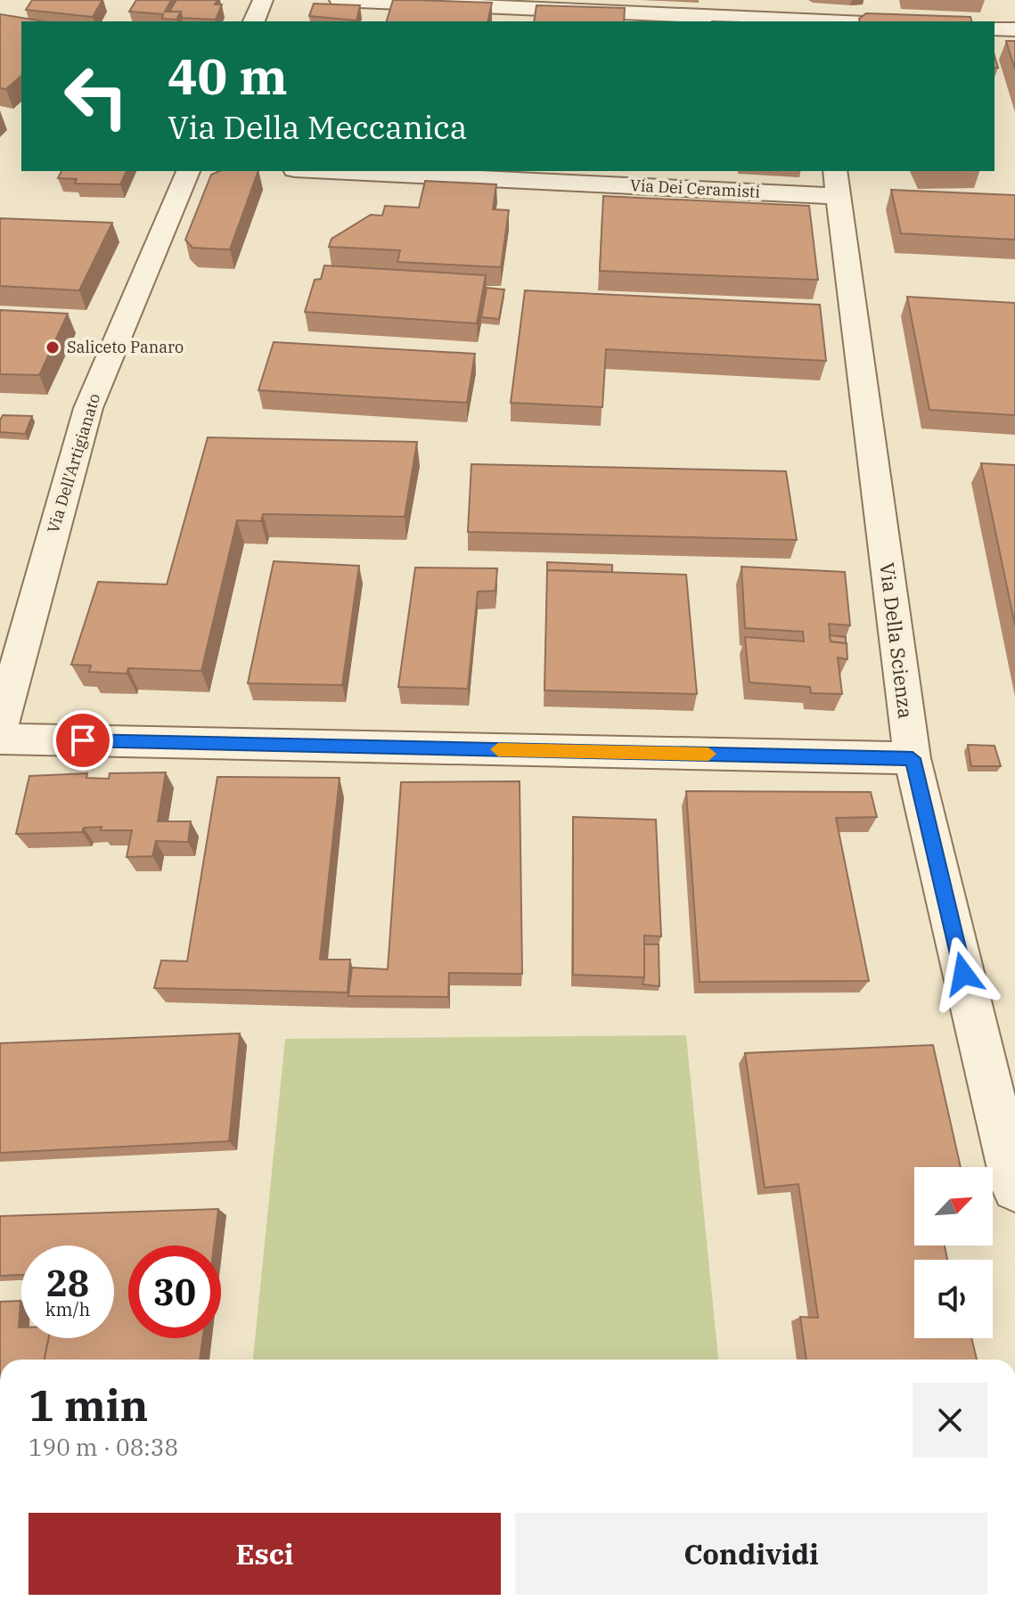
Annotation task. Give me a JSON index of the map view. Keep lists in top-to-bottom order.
{
  "streets": {
    "street": ["Via Dei Ceramisti", "Via Dell'Artigianato", "Via Della Scienza"]
  },
  "crossings": [
    ["Via Dei Ceramisti", "Via Della Scienza"]
  ],
  "places": ["Saliceto Panaro"],
  "north": "top right",
  "page": {
    "turn": ["40 m", "Via Della Meccanica"],
    "speed": "28 km/h",
    "limit": "30",
    "heading": ["1 min", "190 m · 08:38"],
    "buttons": ["Esci", "Condividi"]
  }
}
